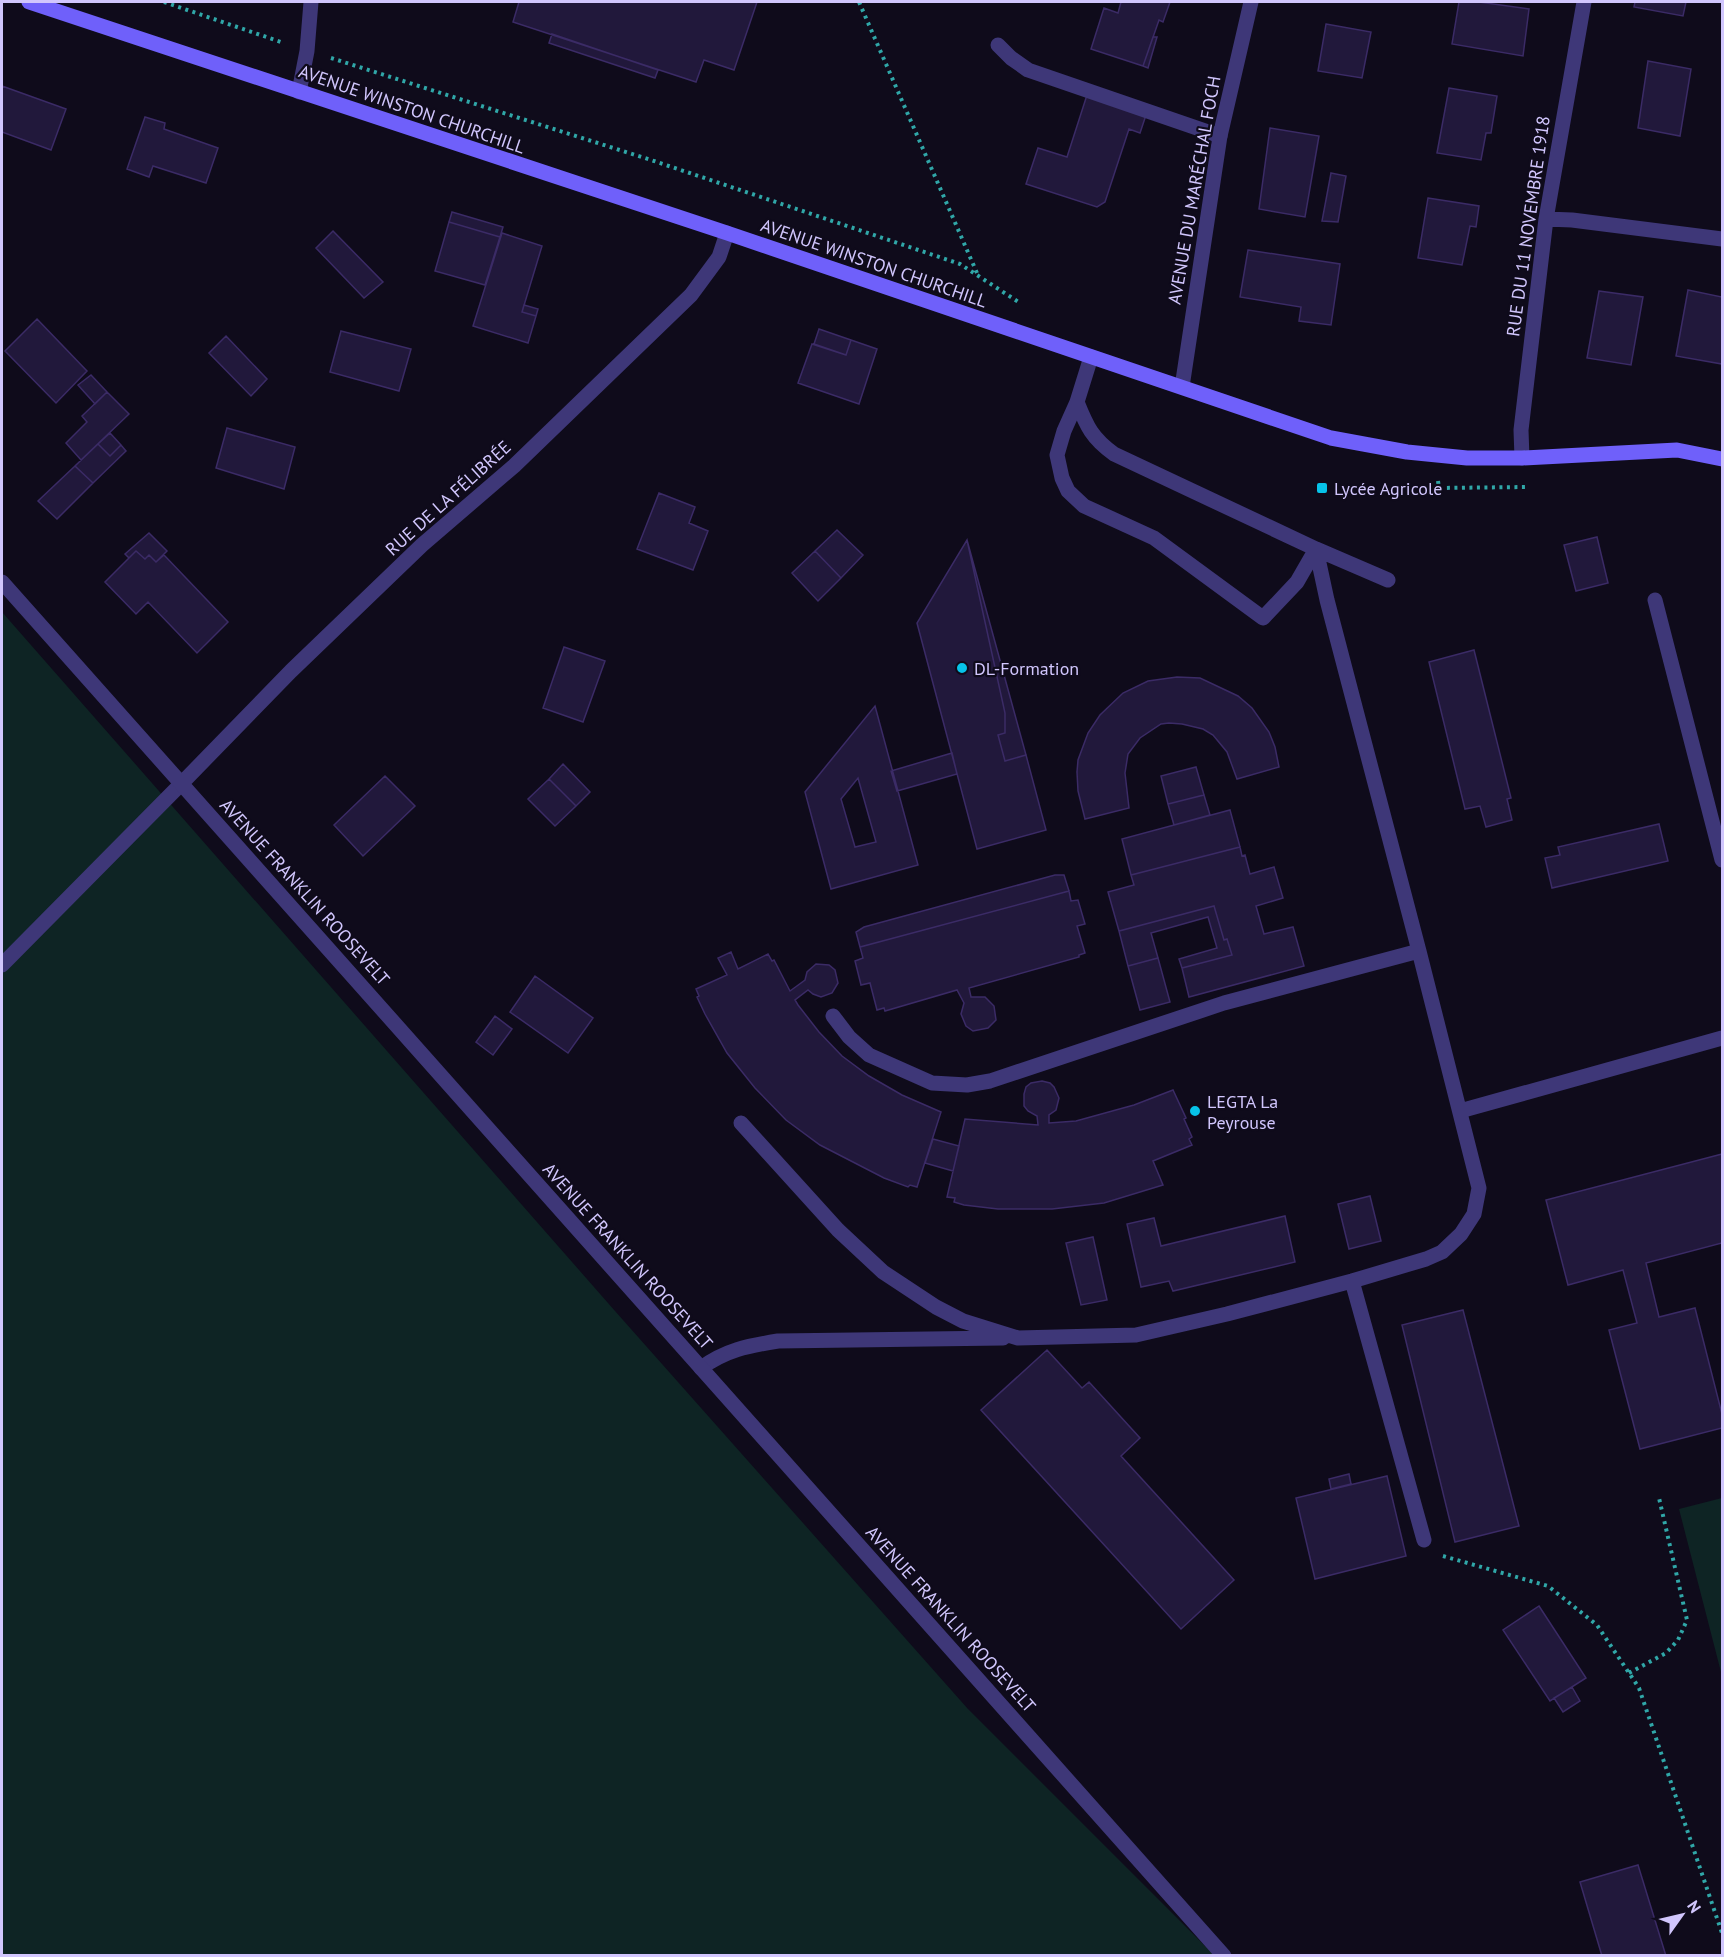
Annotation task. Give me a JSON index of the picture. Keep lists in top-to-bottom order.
{
  "streets": {
    "main road": ["AVENUE WINSTON CHURCHILL"],
    "street": [
      "AVENUE DU MARÉCHAL FOCH",
      "RUE DU 11 NOVEMBRE 1918",
      "RUE DE LA FÉLIBRÉE",
      "AVENUE FRANKLIN ROOSEVELT"
    ]
  },
  "crossings": [
    ["AVENUE WINSTON CHURCHILL", "AVENUE DU MARÉCHAL FOCH"],
    ["AVENUE WINSTON CHURCHILL", "RUE DU 11 NOVEMBRE 1918"],
    ["AVENUE WINSTON CHURCHILL", "RUE DE LA FÉLIBRÉE"],
    ["RUE DE LA FÉLIBRÉE", "AVENUE FRANKLIN ROOSEVELT"]
  ],
  "places": {
    "transit": ["Lycée Agricole"],
    "other": ["DL-Formation", "LEGTA La Peyrouse"]
  },
  "north": "top right"
}
